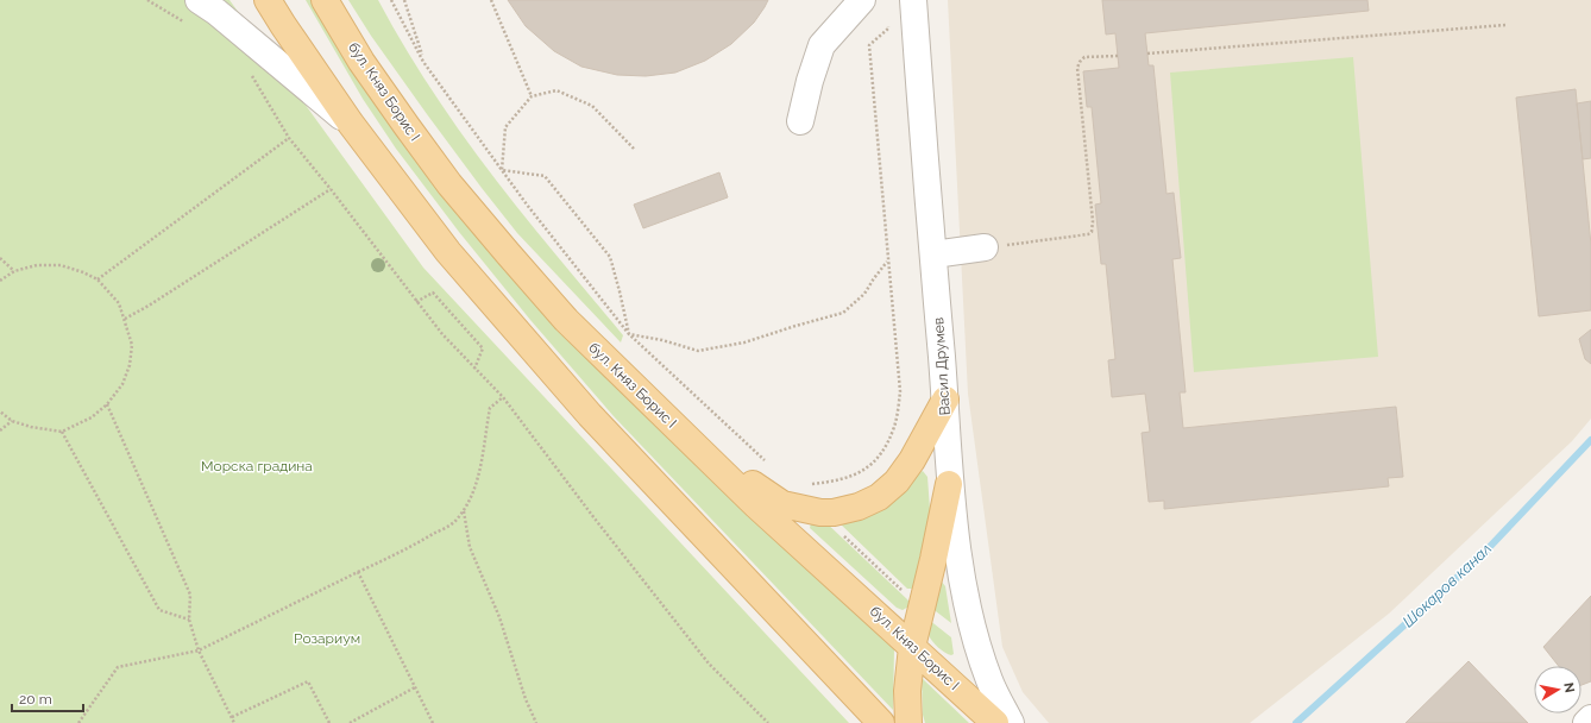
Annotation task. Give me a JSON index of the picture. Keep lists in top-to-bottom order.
{
  "streets": {
    "main road": ["бул. Княз Борис I"],
    "street": ["Васил Друмев"]
  },
  "water": ["Шокаров канал"],
  "parks": ["Морска градина", "Розариум"],
  "scale_bar": "20 m",
  "north": "right"
}
